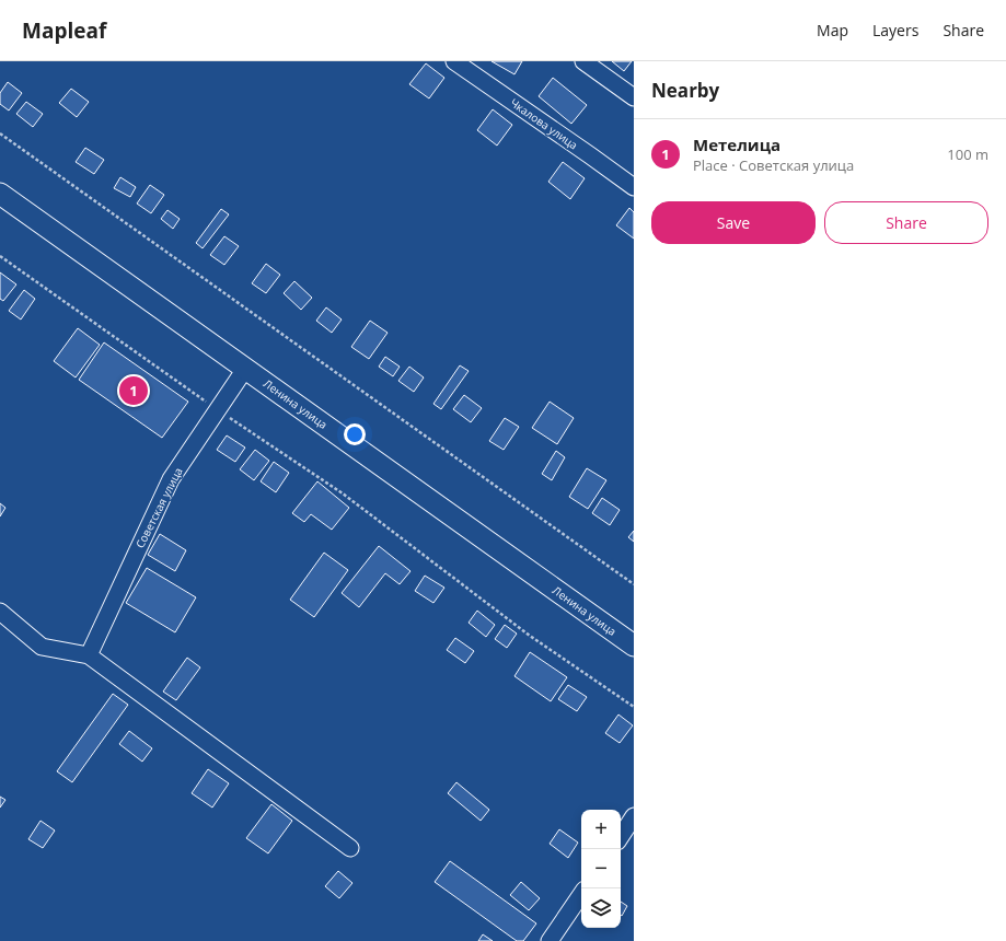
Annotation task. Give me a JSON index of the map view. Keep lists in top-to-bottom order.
{
  "streets": {
    "main road": ["Ленина улица"],
    "street": ["Чкалова улица", "Советская улица"]
  },
  "crossings": [
    ["Ленина улица", "Советская улица"]
  ],
  "page": {
    "header": "Mapleaf",
    "nav": ["Map", "Layers", "Share"],
    "heading": "Nearby",
    "list": [
      {
        "mark": "1",
        "name": "Метелица",
        "note": "Place · Советская улица",
        "value": "100 m"
      }
    ],
    "buttons": ["Save", "Share"],
    "pins": "1",
    "map_buttons": ["+", "−"]
  }
}
